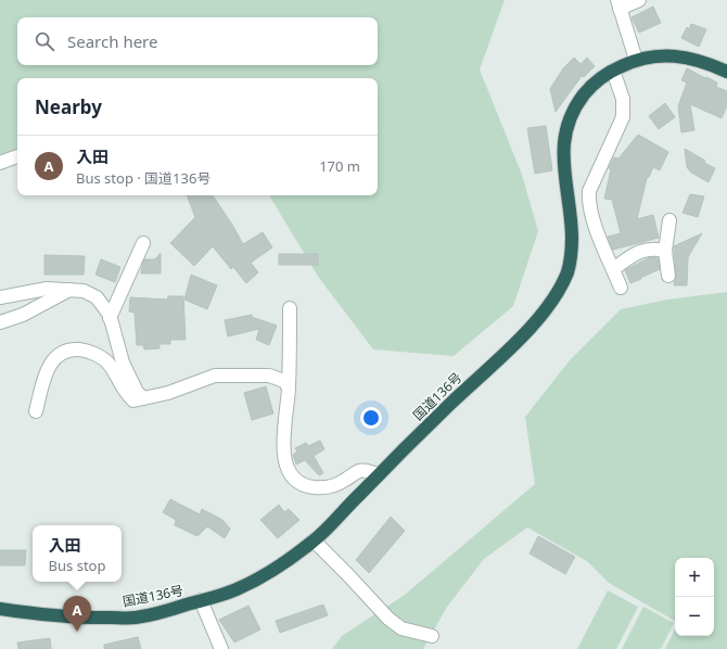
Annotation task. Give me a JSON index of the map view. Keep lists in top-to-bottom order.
{
  "streets": {
    "highway": ["国道136号"]
  },
  "page": {
    "search": "Search here",
    "heading": "Nearby",
    "list": [
      {
        "mark": "A",
        "name": "入田",
        "note": "Bus stop · 国道136号",
        "value": "170 m"
      }
    ],
    "popup": ["入田", "Bus stop"],
    "map_buttons": ["+", "−"],
    "pins": "A"
  }
}
